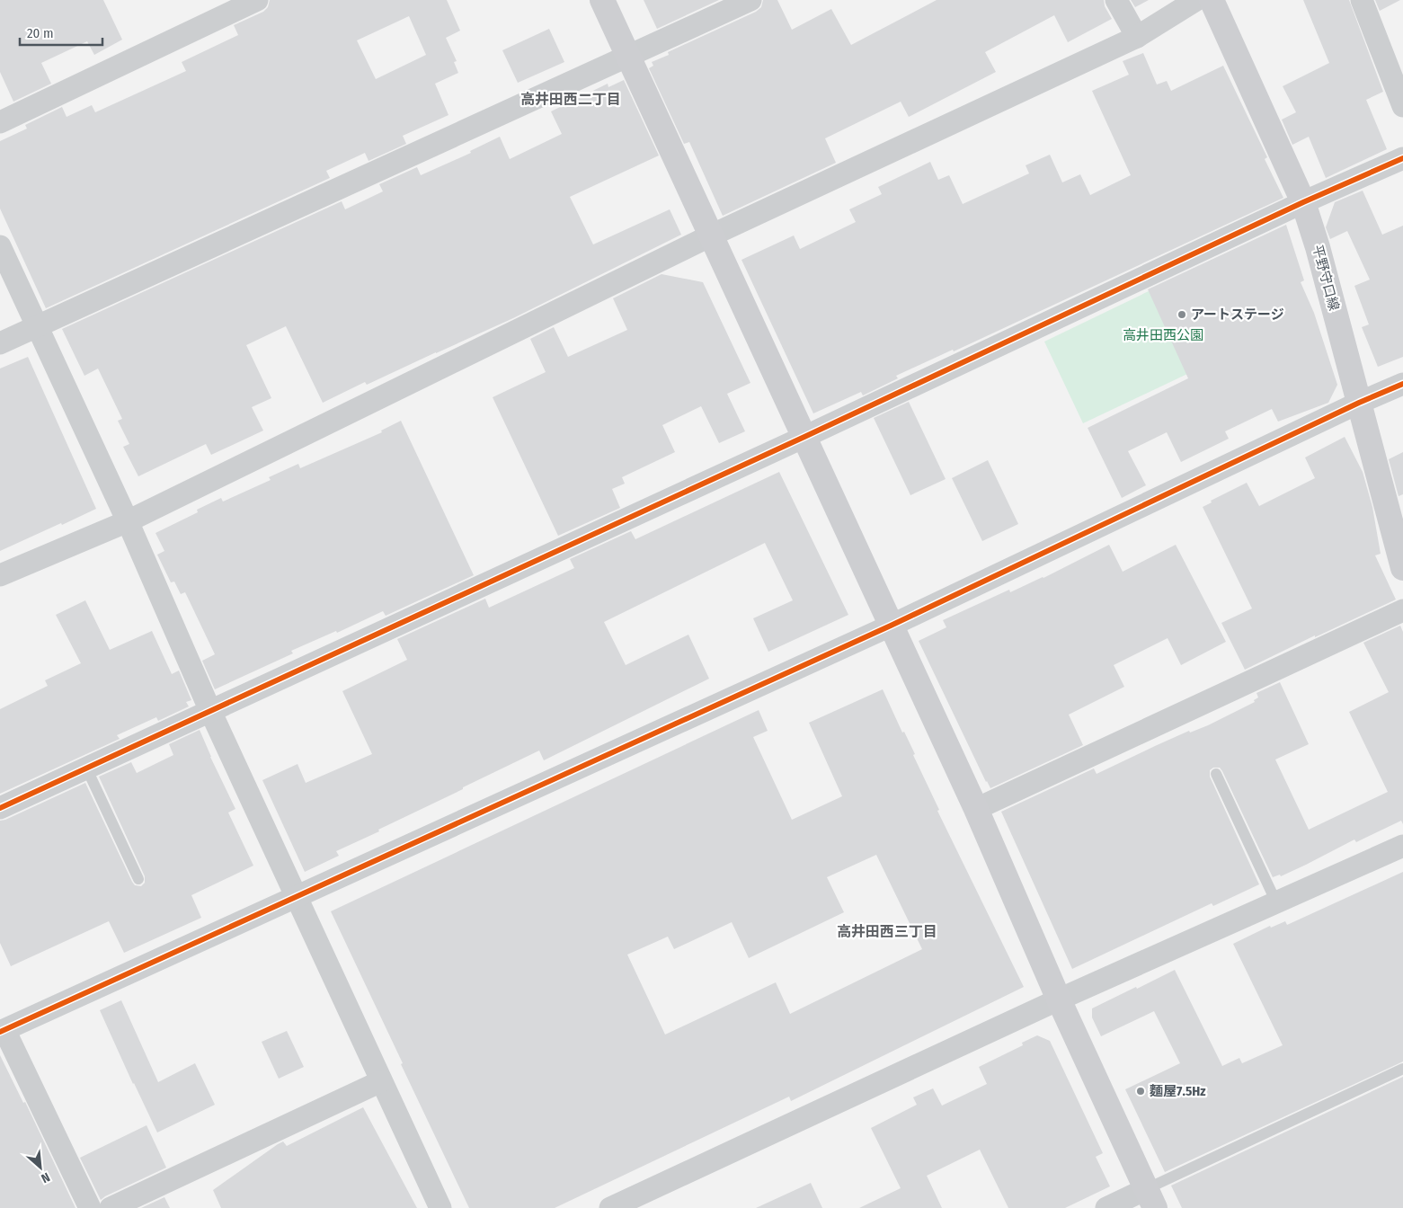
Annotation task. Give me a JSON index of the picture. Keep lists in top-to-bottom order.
{
  "streets": {
    "street": ["平野守口線"]
  },
  "districts": ["高井田西二丁目", "高井田西三丁目"],
  "parks": ["高井田西公園"],
  "places": ["アートステージ", "麵屋7.5Hz"],
  "scale_bar": "20 m",
  "north": "bottom right"
}
